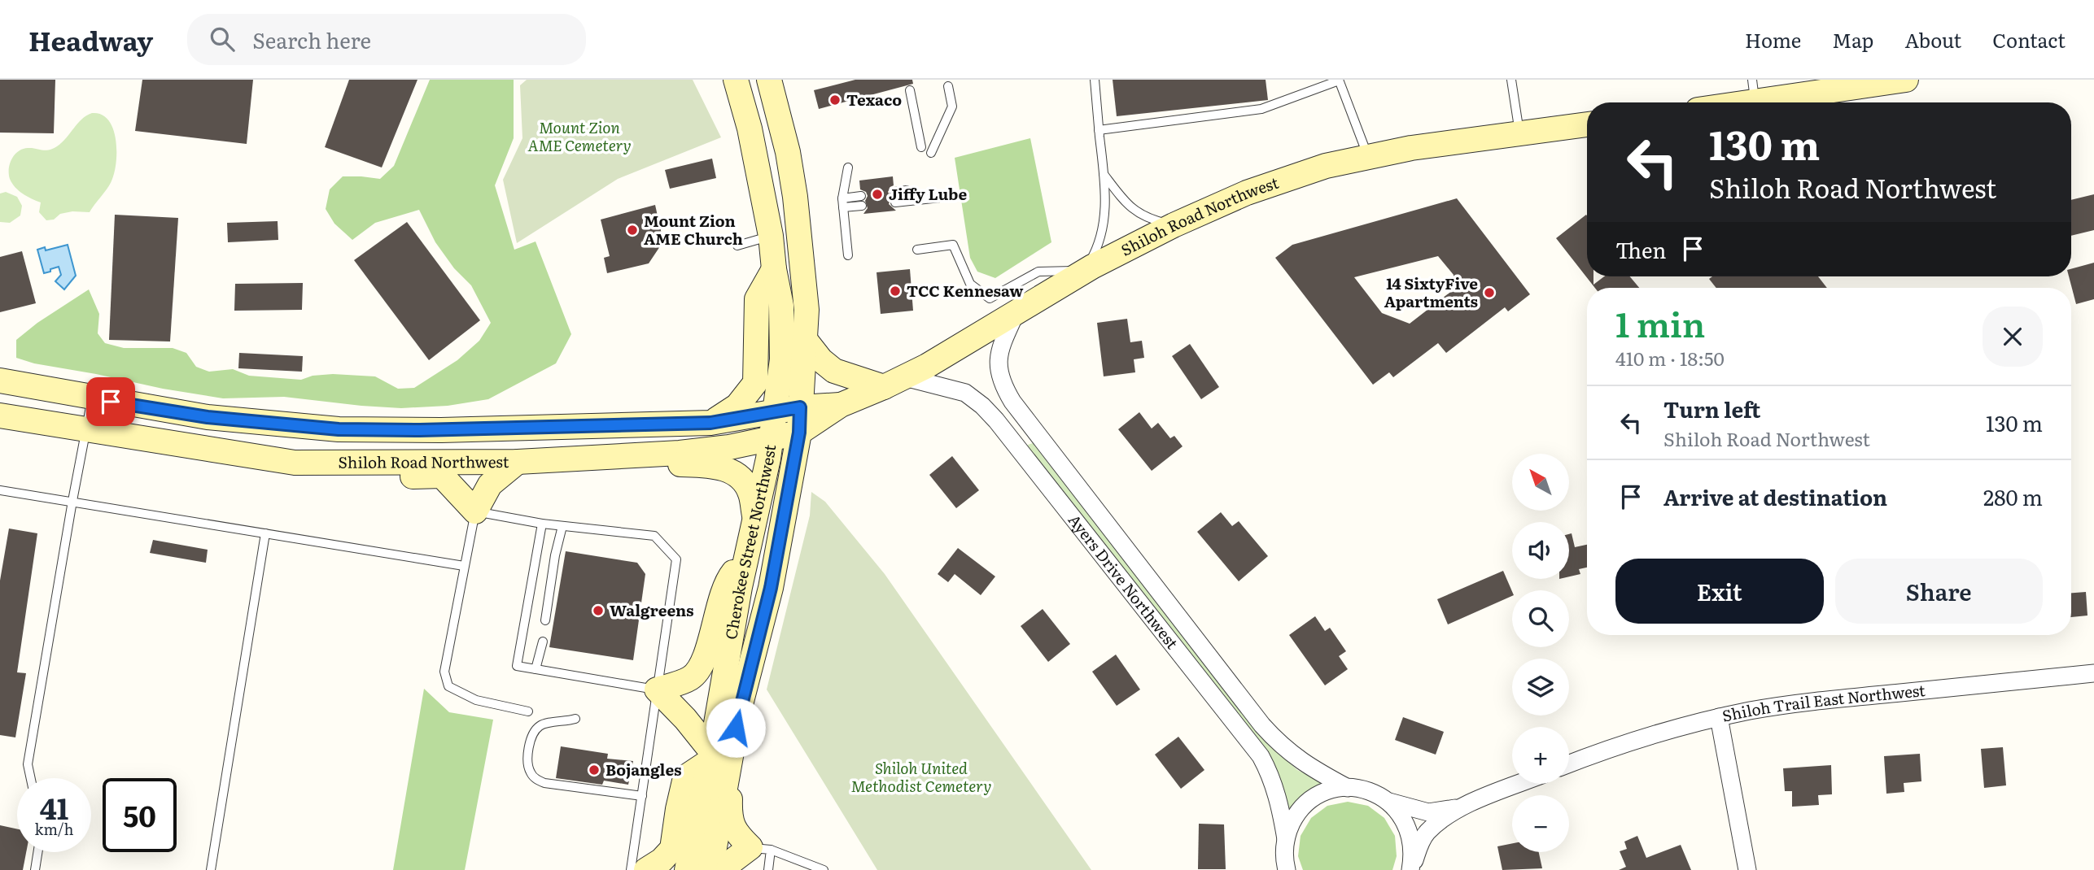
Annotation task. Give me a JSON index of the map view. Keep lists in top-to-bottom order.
{
  "streets": {
    "street": [
      "Shiloh Road Northwest",
      "Cherokee Street Northwest",
      "Ayers Drive Northwest",
      "Shiloh Trail East Northwest"
    ]
  },
  "crossings": [
    ["Shiloh Road Northwest", "Cherokee Street Northwest"],
    ["Shiloh Road Northwest", "Ayers Drive Northwest"]
  ],
  "parks": ["Mount Zion AME Cemetery", "Shiloh United Methodist Cemetery"],
  "places": [
    "Texaco",
    "Jiffy Lube",
    "Mount Zion AME Church",
    "TCC Kennesaw",
    "14 SixtyFive Apartments",
    "Walgreens",
    "Bojangles"
  ],
  "north": "top left",
  "page": {
    "header": "Headway",
    "search": "Search here",
    "nav": [
      "Home",
      "Map",
      "About",
      "Contact"
    ],
    "turn": ["130 m", "Shiloh Road Northwest"],
    "then": "Then",
    "heading": ["1 min", "410 m · 18:50"],
    "list": [
      {
        "name": "Turn left",
        "note": "Shiloh Road Northwest",
        "value": "130 m"
      },
      {
        "name": "Arrive at destination",
        "value": "280 m"
      }
    ],
    "map_buttons": ["+", "−"],
    "buttons": ["Exit", "Share"],
    "speed": "41 km/h",
    "limit": "50"
  }
}
